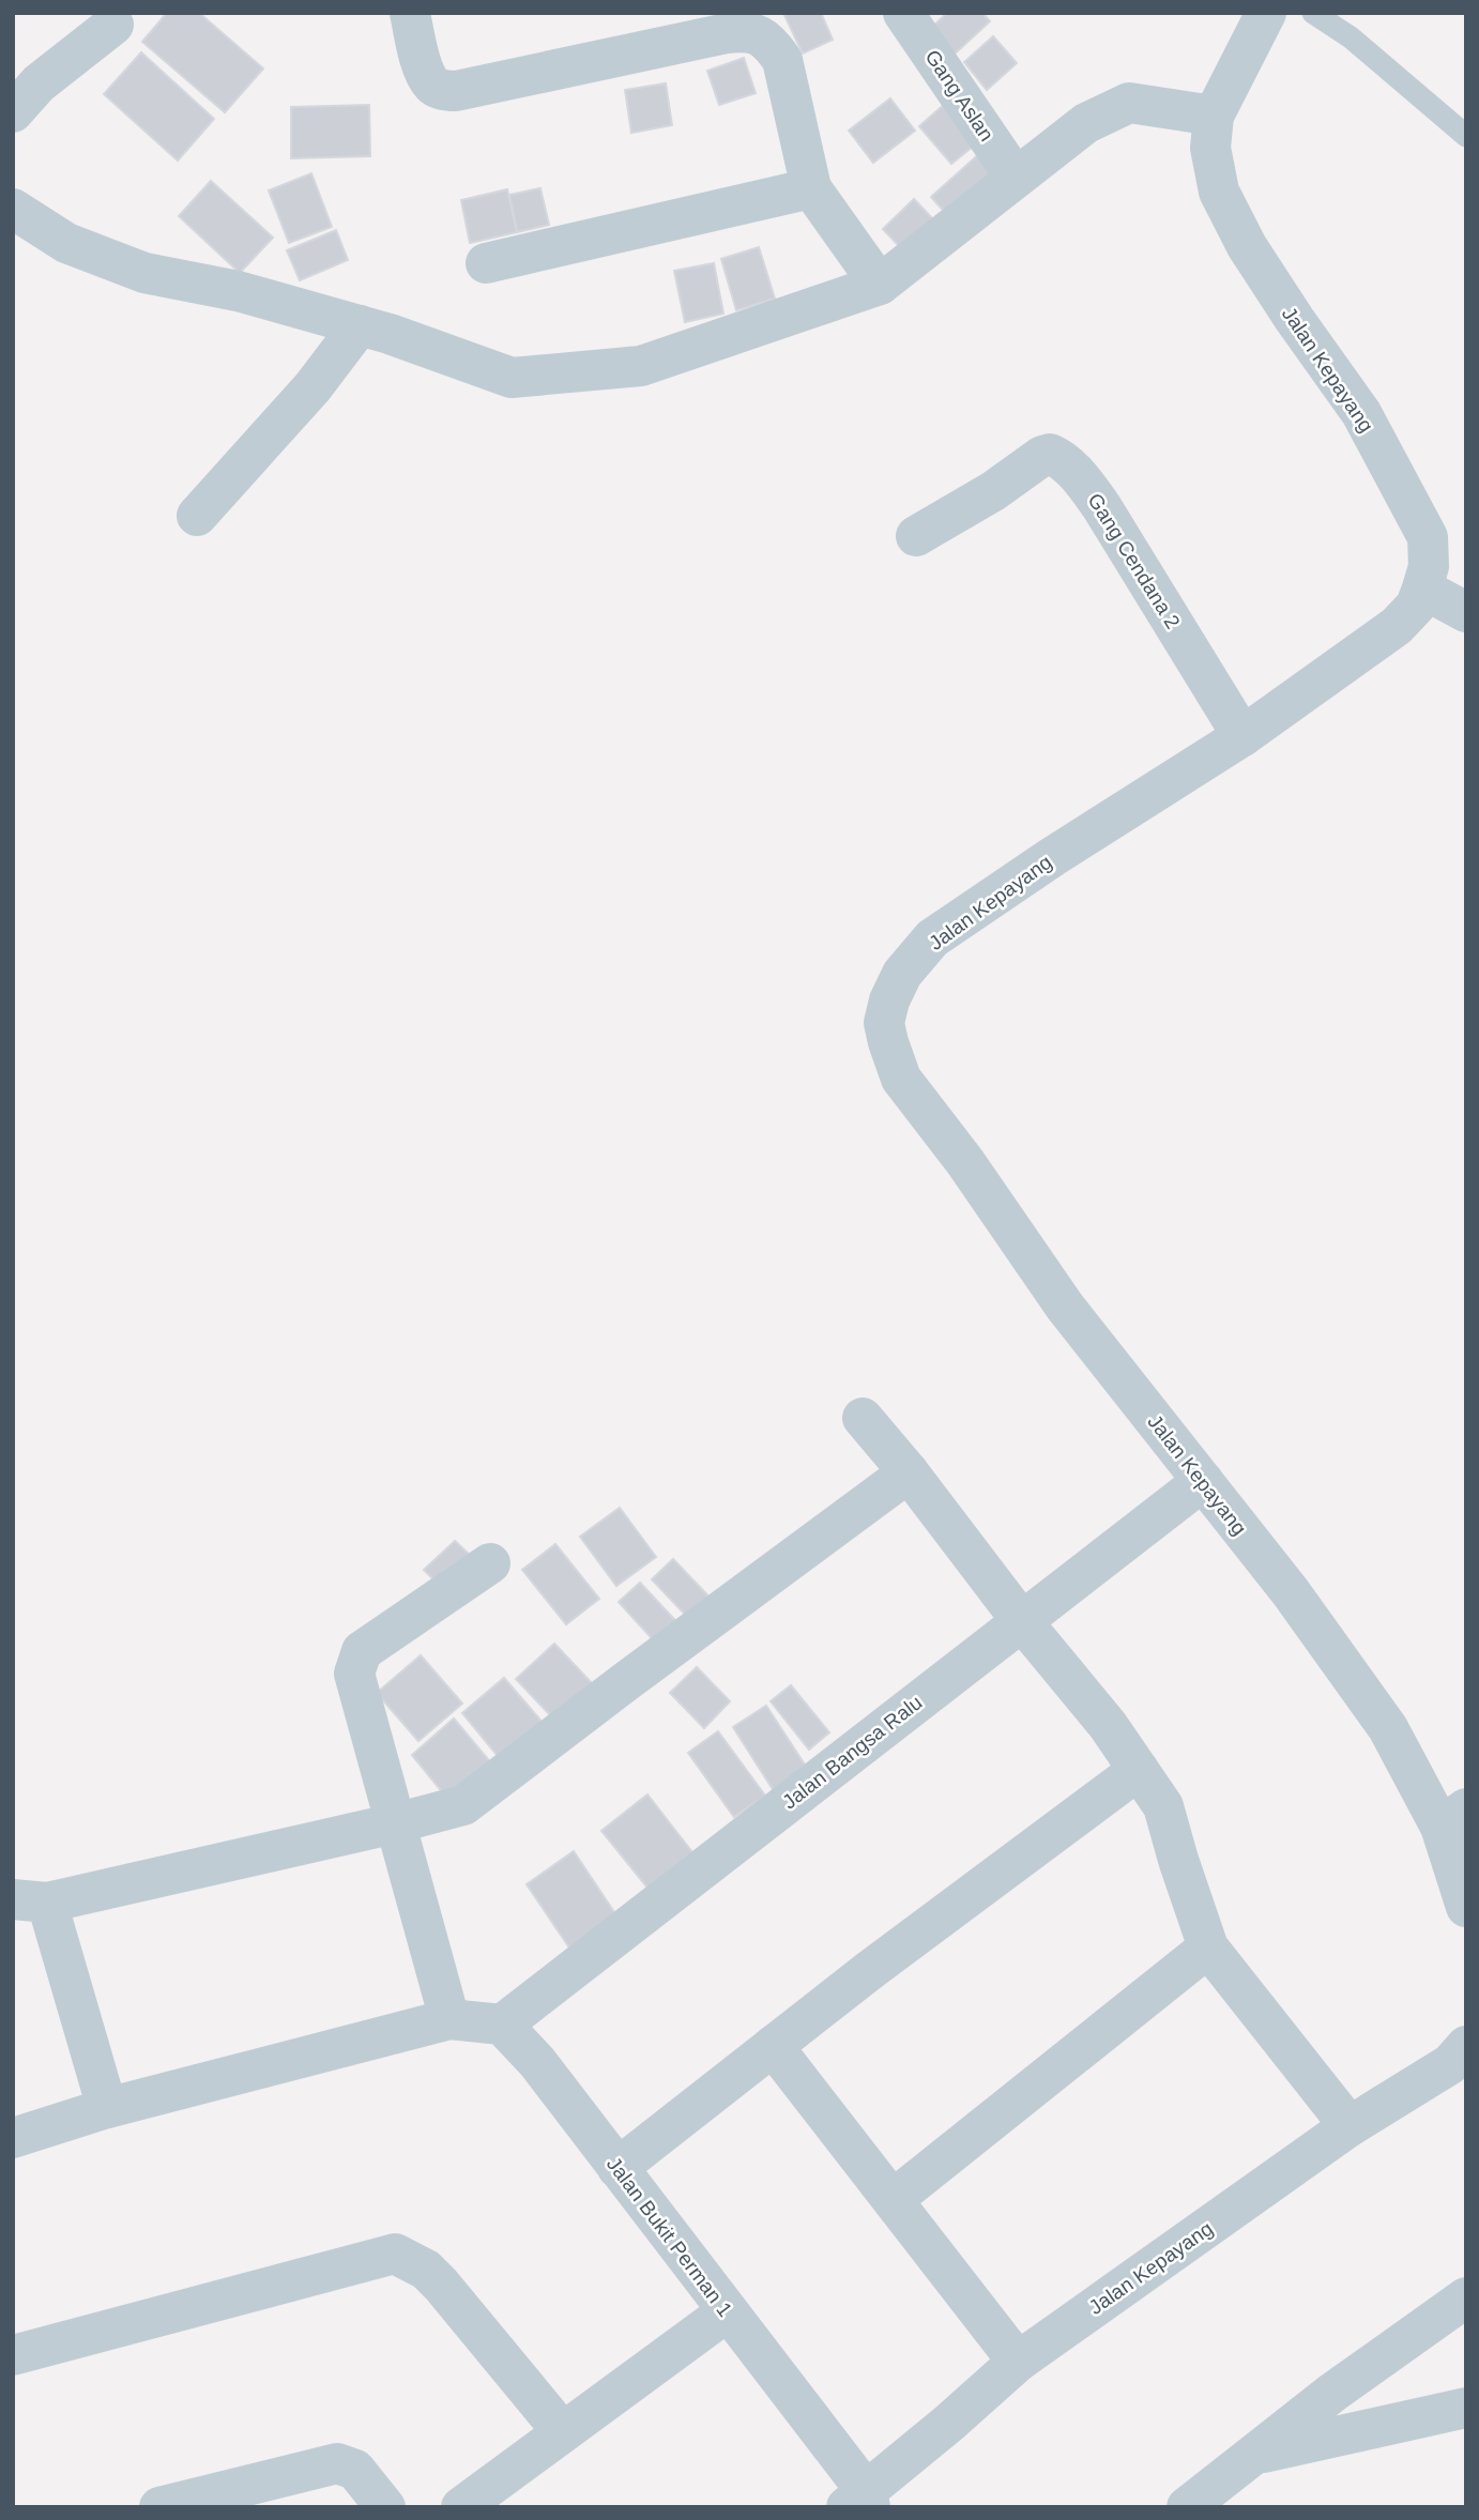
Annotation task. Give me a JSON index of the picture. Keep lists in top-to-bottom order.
{
  "streets": {
    "street": [
      "Gang Aslan",
      "Jalan Kepayang",
      "Gang Cendana 2",
      "Jalan Bangsa Ralu",
      "Jalan Bukit Perman 1"
    ]
  },
  "crossings": [
    ["Jalan Kepayang", "Gang Cendana 2"],
    ["Jalan Kepayang", "Jalan Bangsa Ralu"],
    ["Jalan Kepayang", "Jalan Bukit Perman 1"],
    ["Jalan Bangsa Ralu", "Jalan Bukit Perman 1"]
  ]
}
